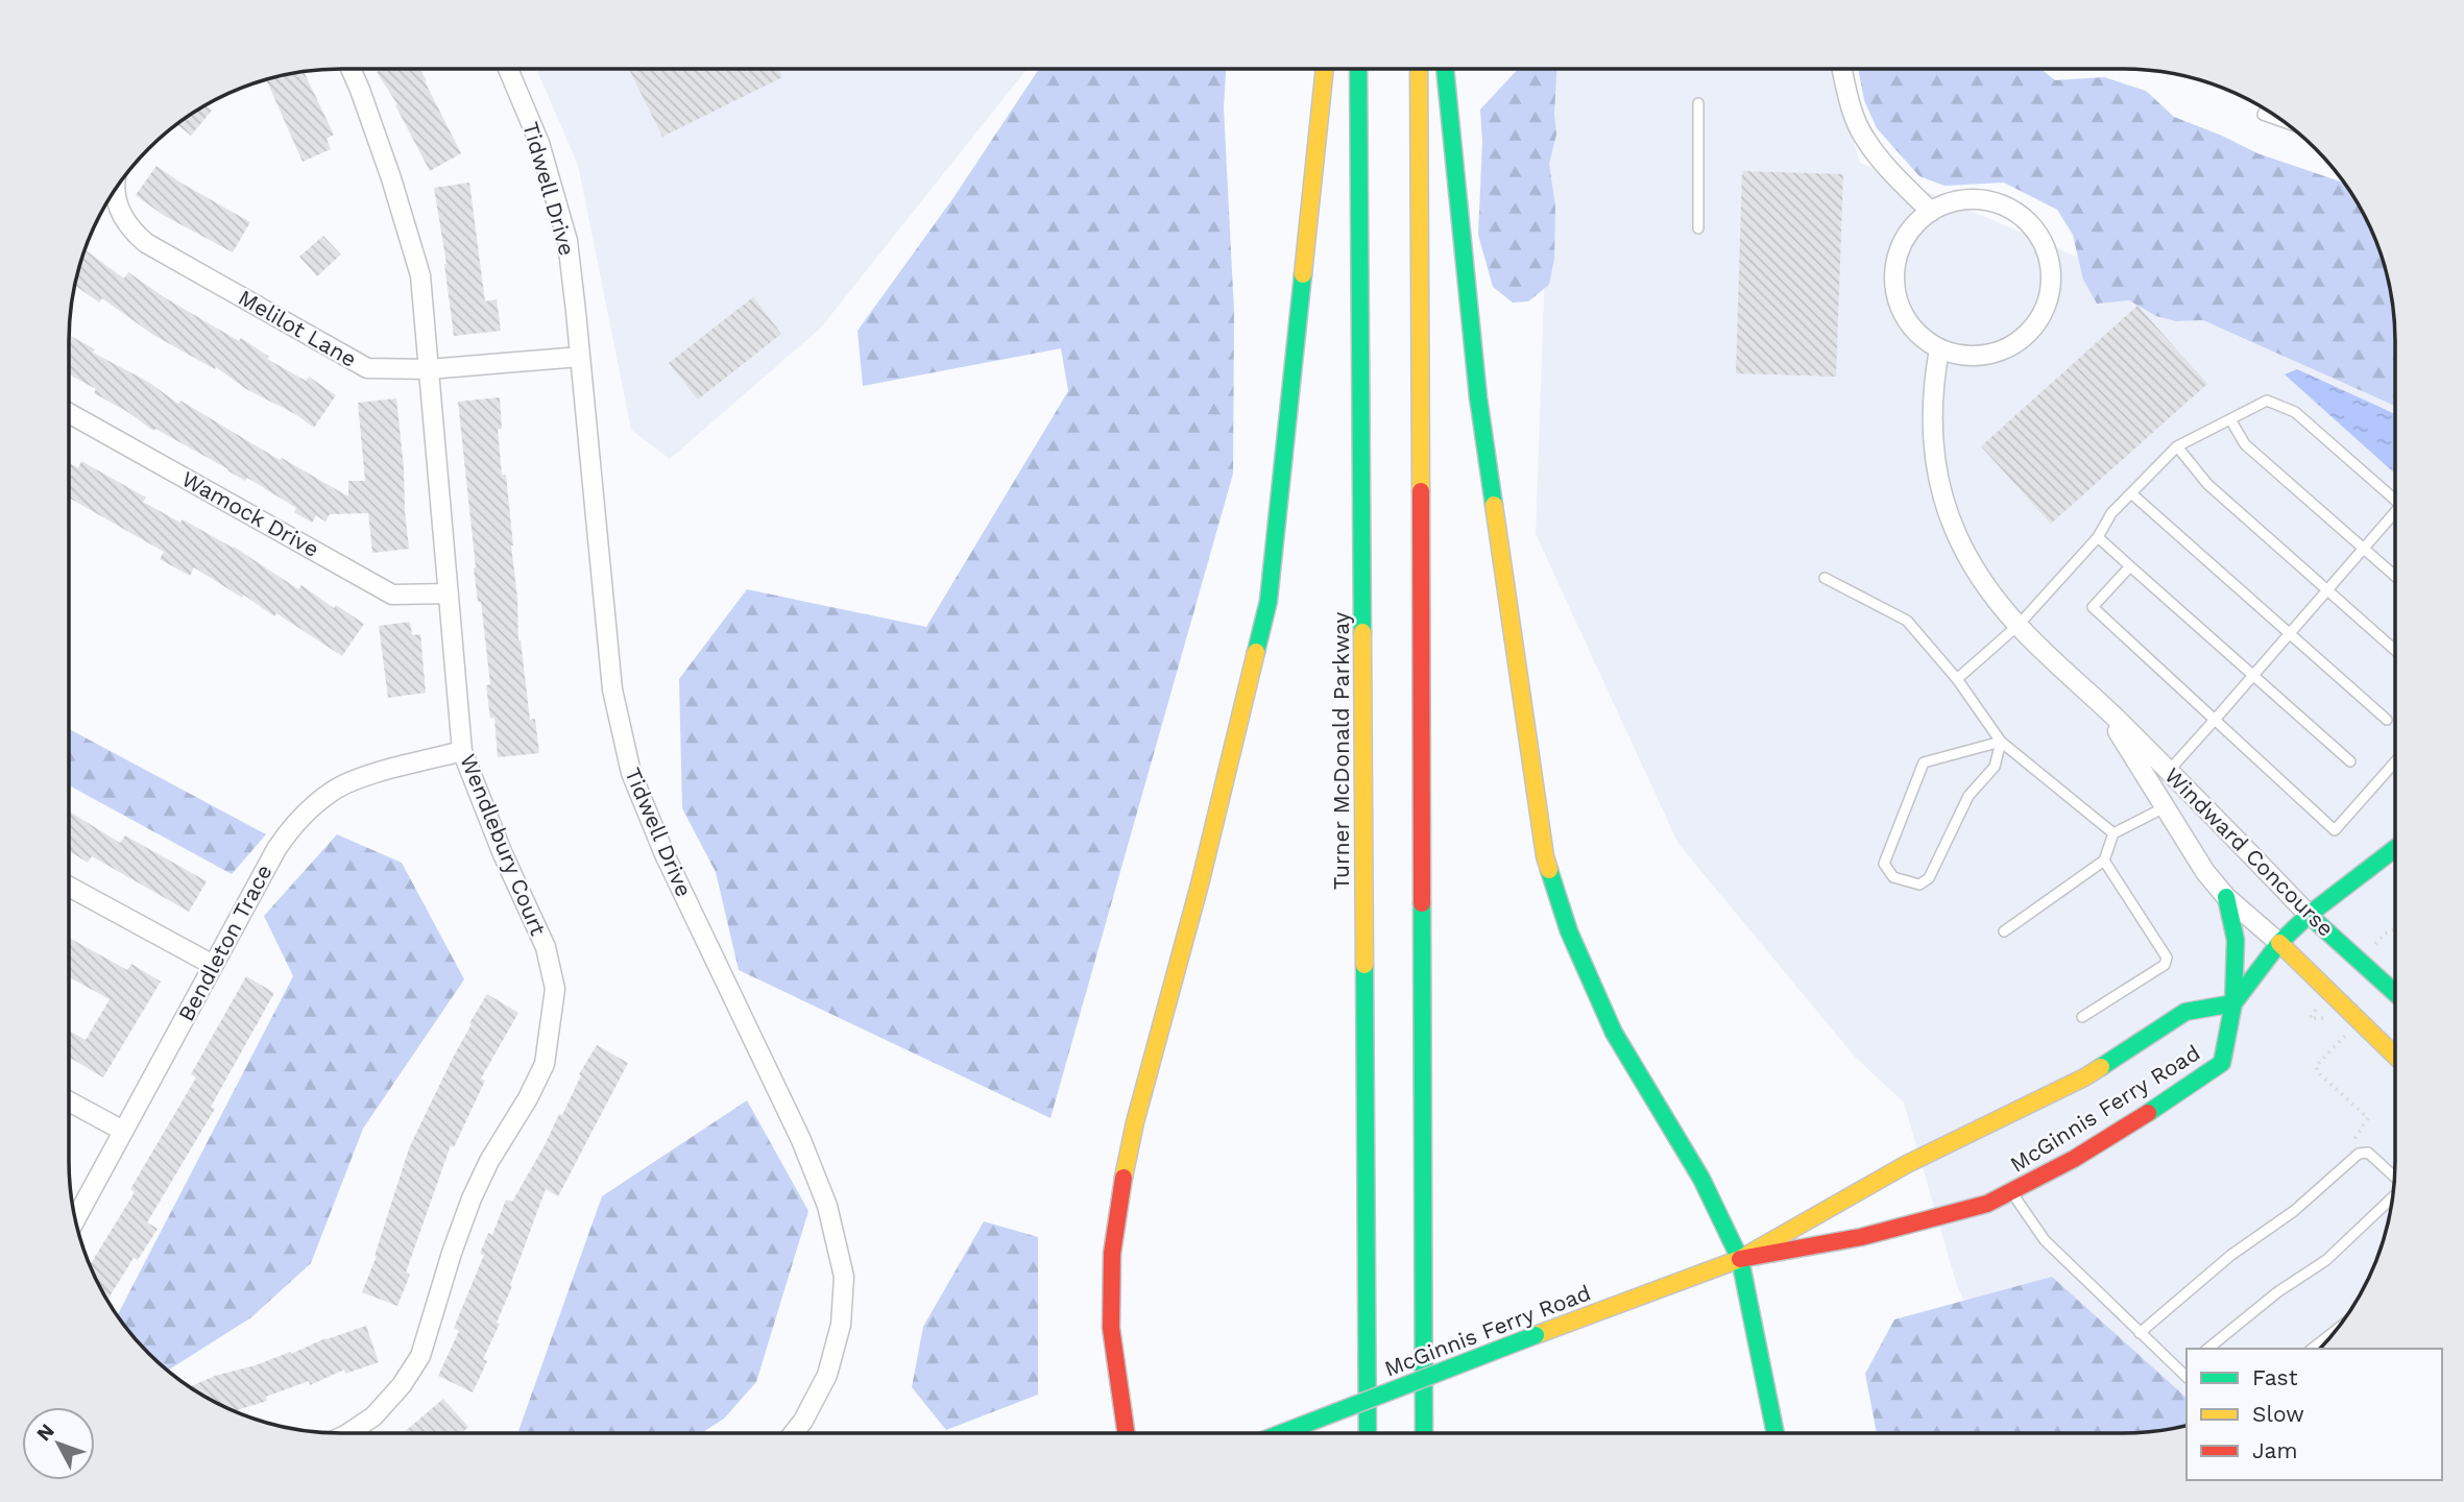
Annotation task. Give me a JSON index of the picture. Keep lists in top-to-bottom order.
{
  "streets": {
    "main road": ["Turner McDonald Parkway", "Windward Concourse", "McGinnis Ferry Road"],
    "street": [
      "Tidwell Drive",
      "Melilot Lane",
      "Wamock Drive",
      "Wendlebury Court",
      "Bendleton Trace"
    ]
  },
  "crossings": [
    ["Tidwell Drive", "Melilot Lane"],
    ["Melilot Lane", "Wendlebury Court"],
    ["Wamock Drive", "Wendlebury Court"],
    ["Wendlebury Court", "Bendleton Trace"],
    ["Windward Concourse", "McGinnis Ferry Road"]
  ],
  "legend": ["Fast", "Slow", "Jam"],
  "north": "top left"
}
